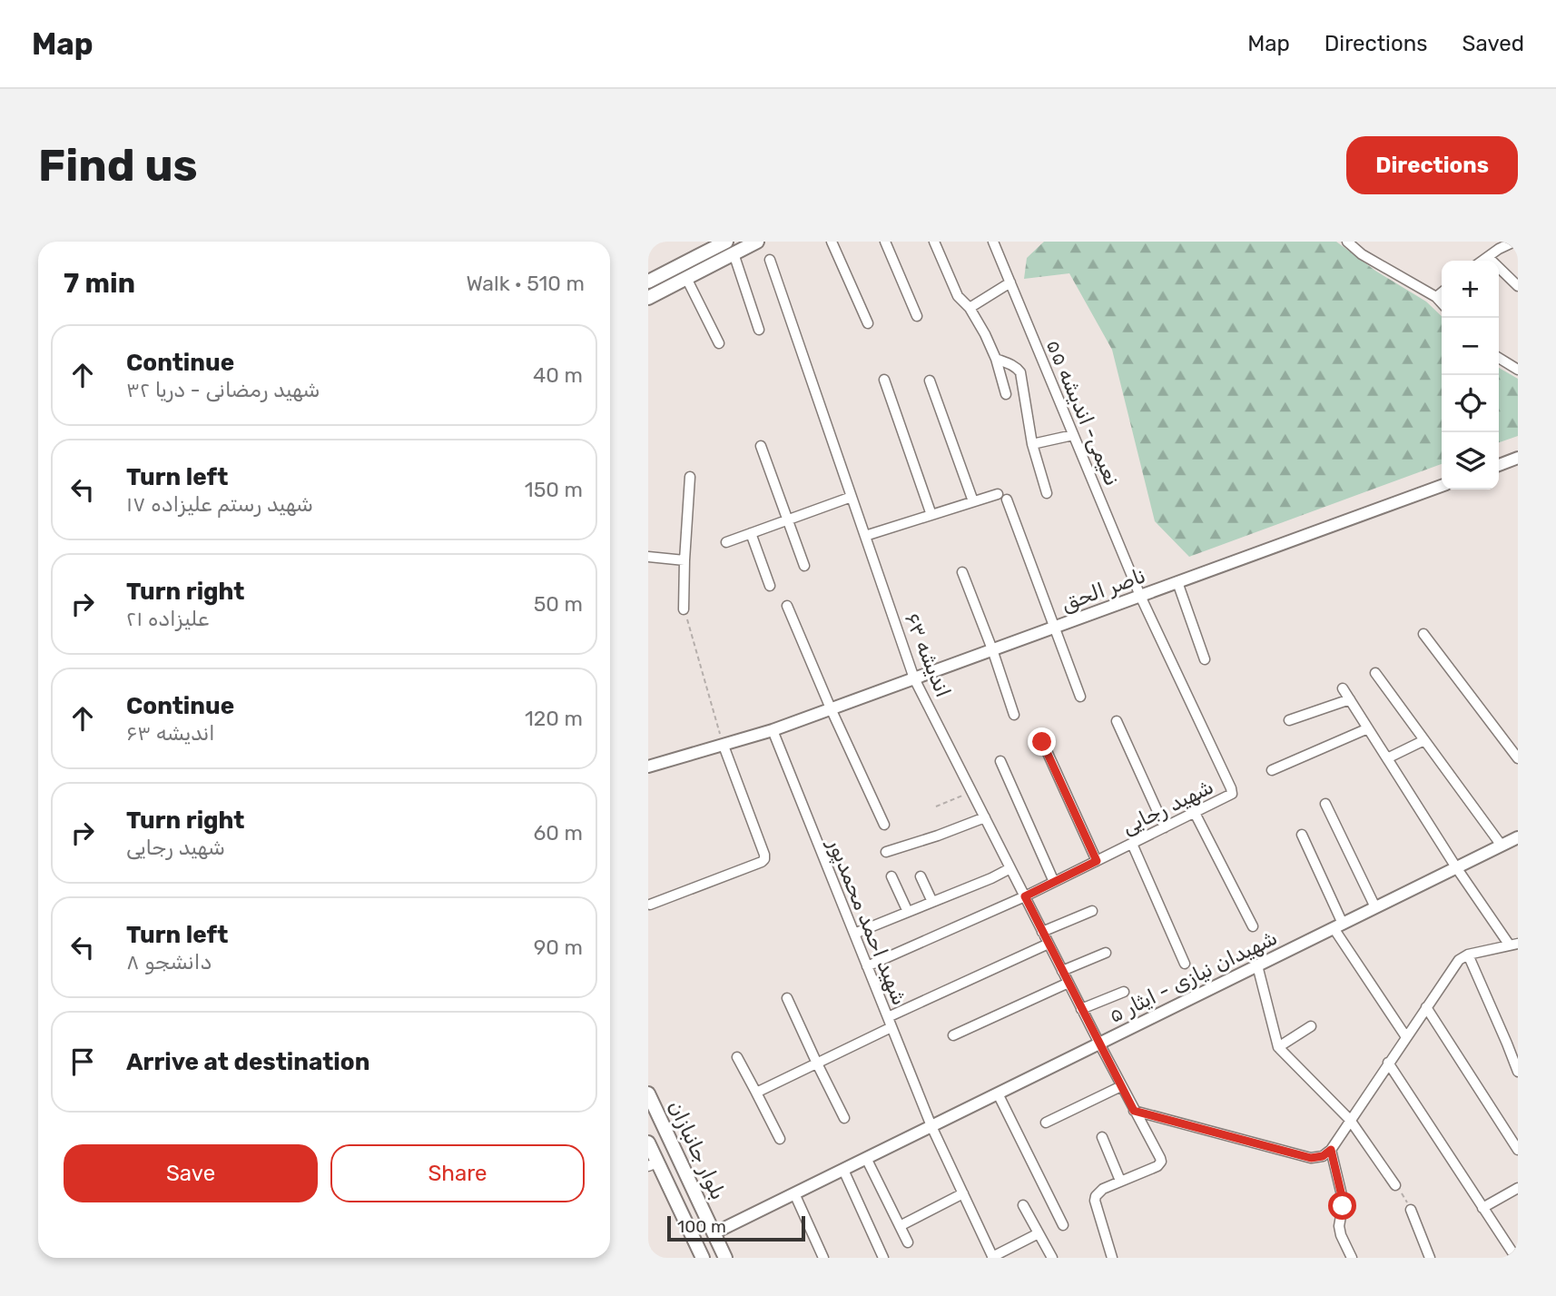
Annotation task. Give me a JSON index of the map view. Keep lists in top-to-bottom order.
{
  "streets": {
    "main road": ["بلوار جانبازان"],
    "street": [
      "نعیمی- اندیشه ۵۵",
      "ناصر الحق",
      "اندیشه ۶۳",
      "شهید رجایی",
      "شهید احمد محمدپور",
      "شهیدان نیازی - ایثار ۵"
    ]
  },
  "crossings": [
    ["نعیمی- اندیشه ۵۵", "ناصر الحق"],
    ["نعیمی- اندیشه ۵۵", "شهید رجایی"],
    ["ناصر الحق", "اندیشه ۶۳"],
    ["ناصر الحق", "شهید رجایی"],
    ["ناصر الحق", "شهید احمد محمدپور"],
    ["اندیشه ۶۳", "شهید رجایی"],
    ["اندیشه ۶۳", "شهیدان نیازی - ایثار ۵"],
    ["شهید رجایی", "شهید احمد محمدپور"],
    ["شهید احمد محمدپور", "شهیدان نیازی - ایثار ۵"],
    ["شهیدان نیازی - ایثار ۵", "بلوار جانبازان"]
  ],
  "scale_bar": "100 m",
  "page": {
    "header": "Map",
    "nav": ["Map", "Directions", "Saved"],
    "buttons": [
      "Directions",
      ["Save", "Share"]
    ],
    "title": "Find us",
    "heading": ["7 min", "Walk · 510 m"],
    "map_buttons": ["+", "−"],
    "list": [
      ["Continue", "شهید رمضانی - دریا ۳۲", "40 m"],
      ["Turn left", "۱۷ شهید رستم علیزاده", "150 m"],
      ["Turn right", "علیزاده ۲۱", "50 m"],
      ["Continue", "اندیشه ۶۳", "120 m"],
      ["Turn right", "شهید رجایی", "60 m"],
      ["Turn left", "دانشجو ۸", "90 m"],
      "Arrive at destination"
    ],
    "scale": "100 m"
  }
}
